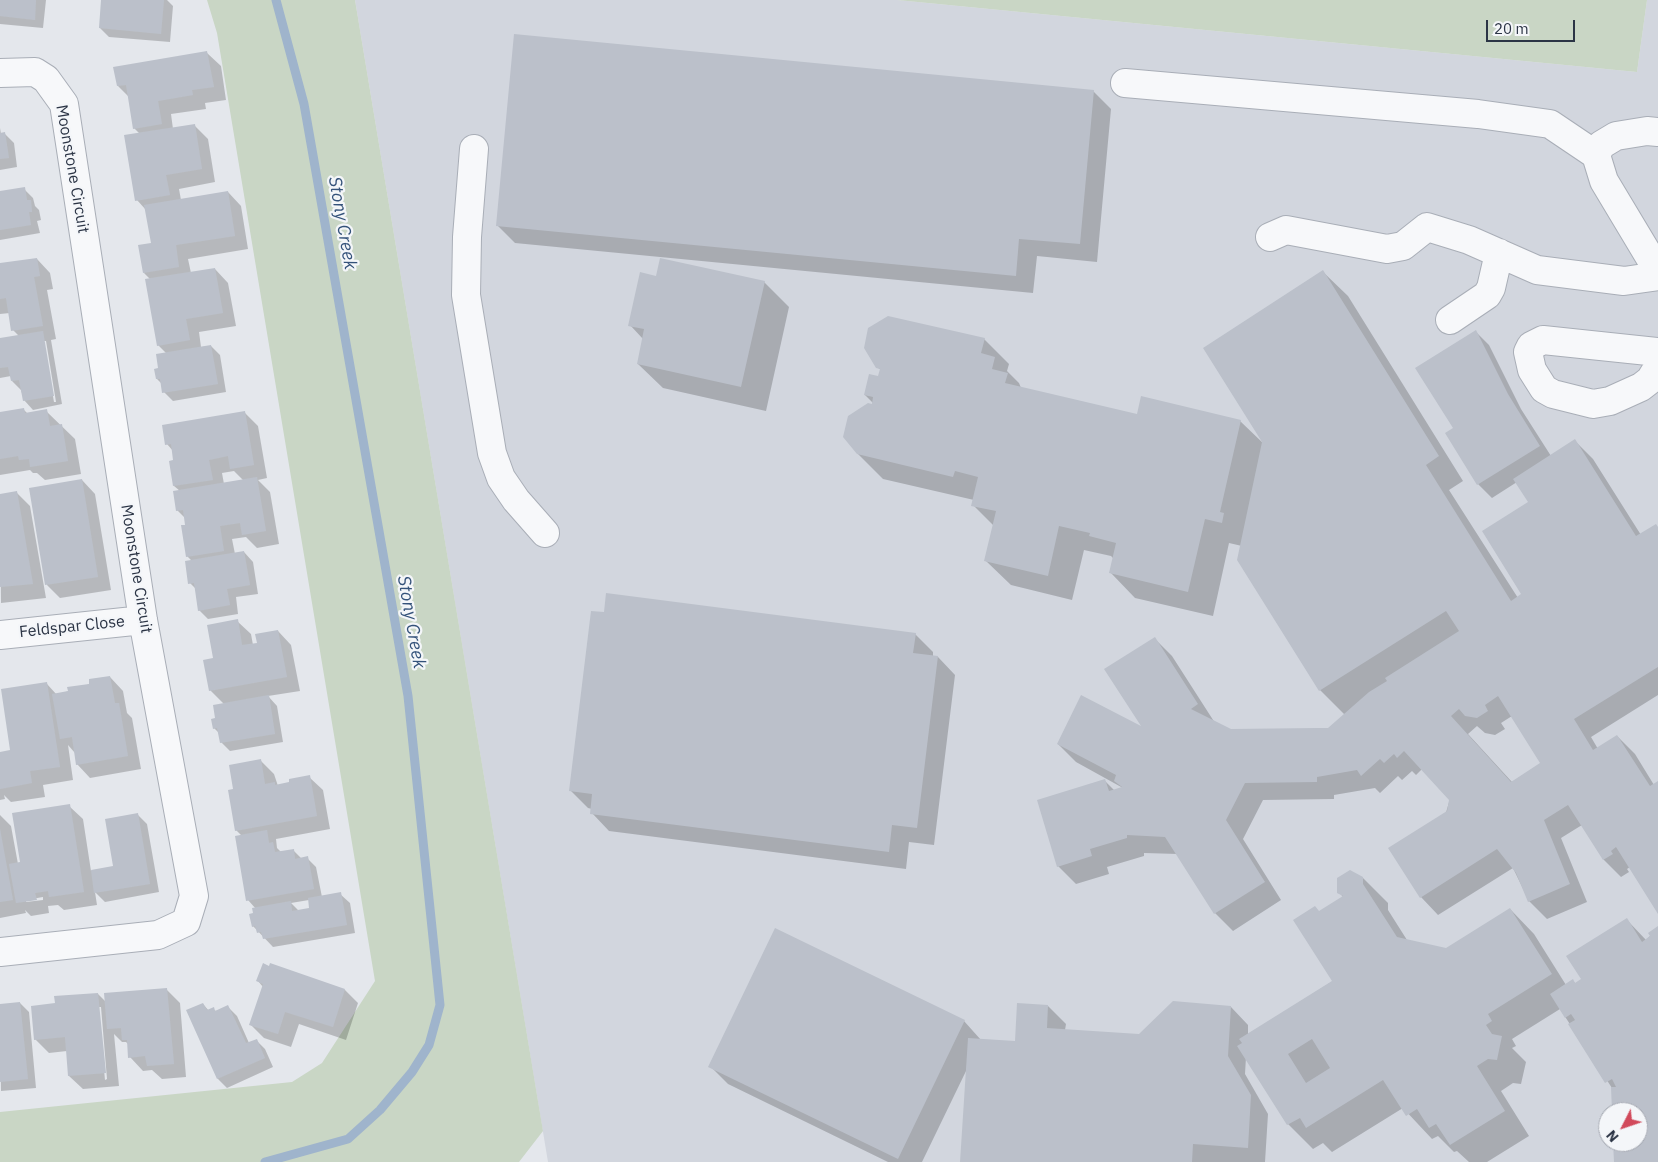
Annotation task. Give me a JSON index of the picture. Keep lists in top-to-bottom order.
{
  "streets": {
    "street": ["Moonstone Circuit", "Feldspar Close"]
  },
  "crossings": [
    ["Moonstone Circuit", "Feldspar Close"]
  ],
  "water": ["Stony Creek"],
  "scale_bar": "20 m",
  "north": "bottom left"
}
